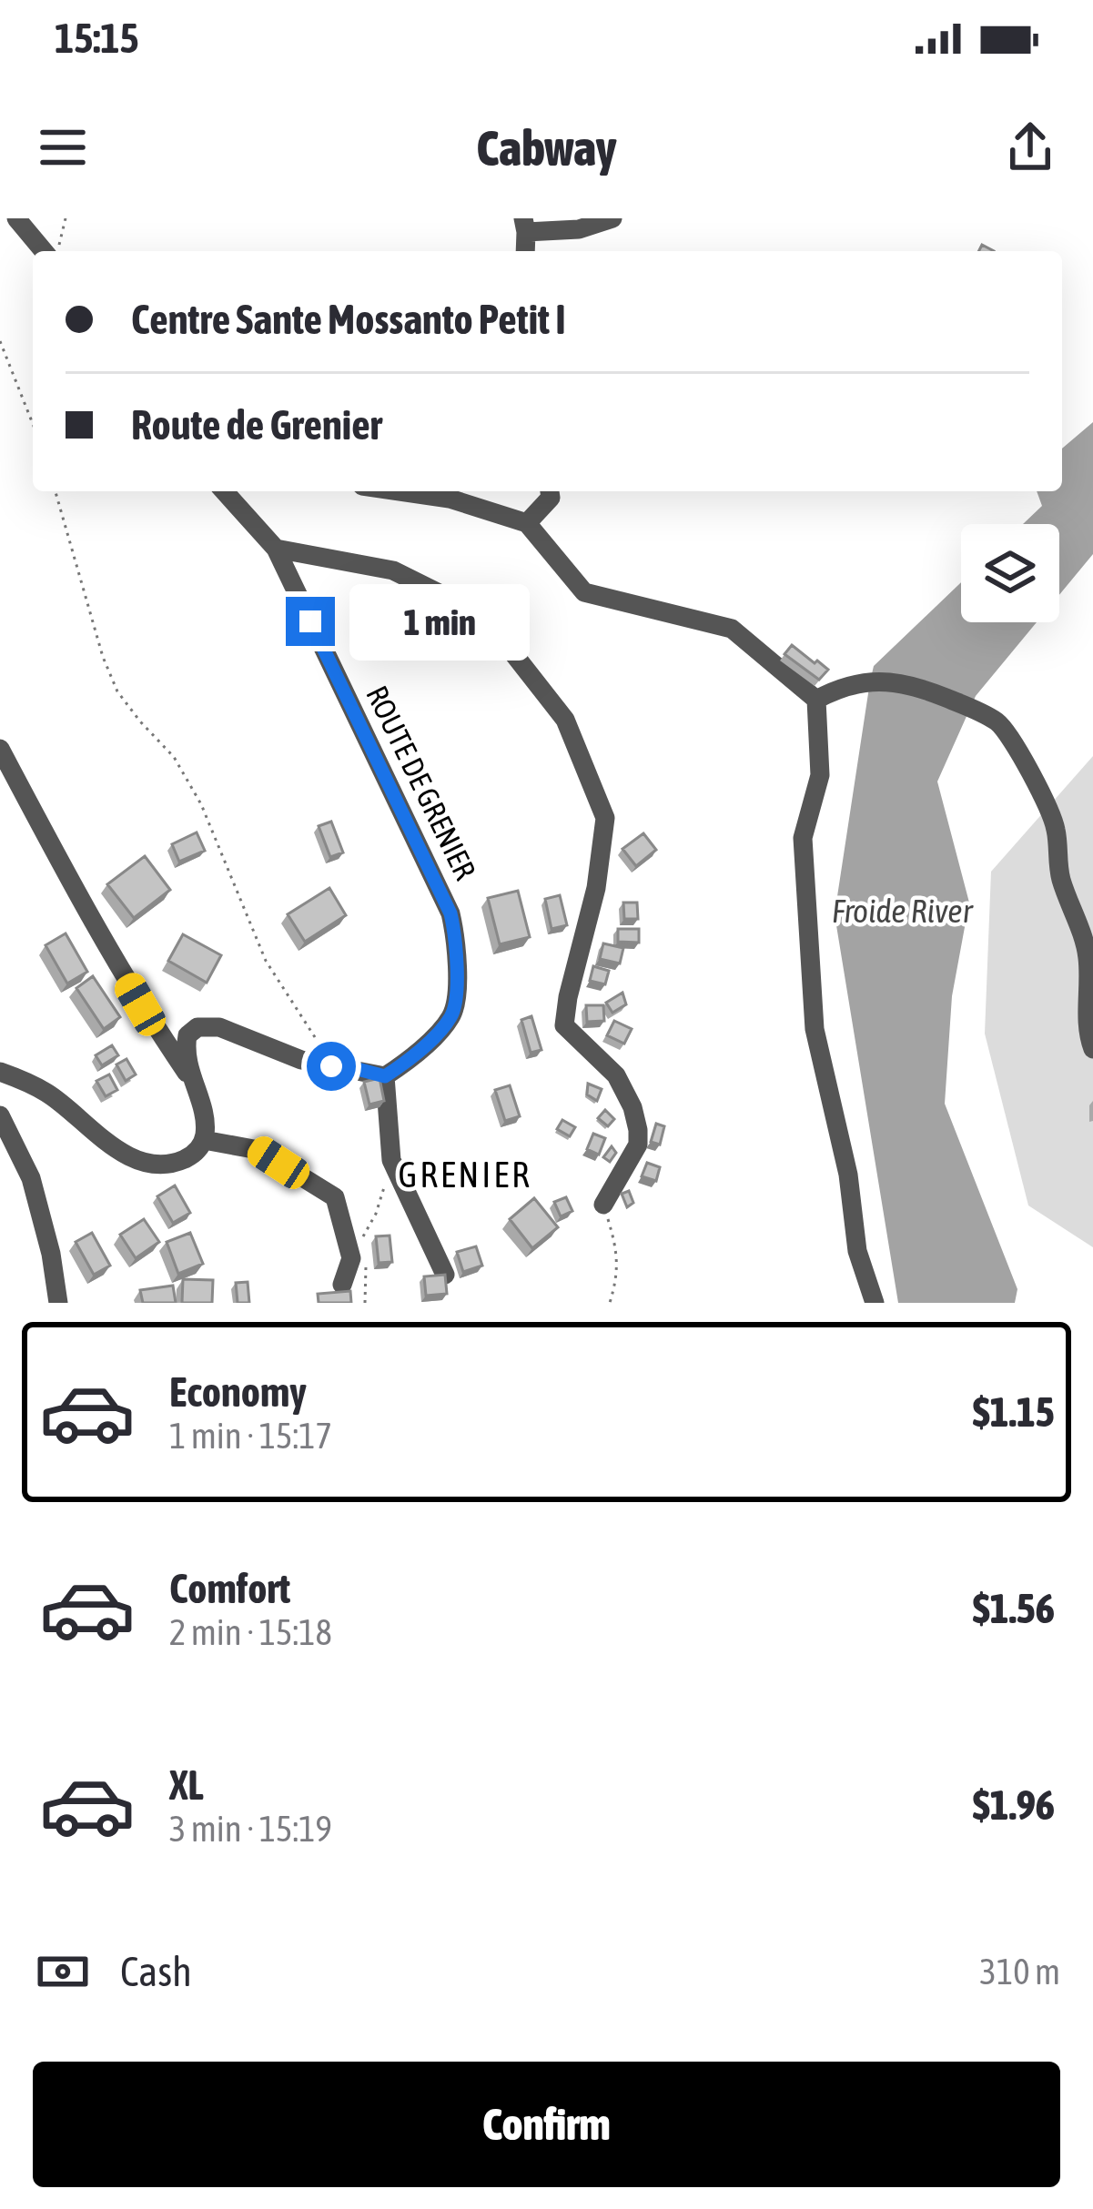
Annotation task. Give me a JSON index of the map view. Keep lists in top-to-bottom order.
{
  "streets": {
    "street": ["ROUTE DE GRENIER"]
  },
  "districts": ["GRENIER"],
  "water": ["Froide River"],
  "page": {
    "status": "15:15",
    "header": "Cabway",
    "banner": ["Centre Sante Mossanto Petit I", "Route de Grenier"],
    "bubble": "1 min",
    "list": [
      {
        "name": "Economy",
        "note": "1 min · 15:17",
        "value": "$1.15"
      },
      {
        "name": "Comfort",
        "note": "2 min · 15:18",
        "value": "$1.56"
      },
      {
        "name": "XL",
        "note": "3 min · 15:19",
        "value": "$1.96"
      }
    ],
    "pay": ["Cash", "310 m"],
    "buttons": "Confirm"
  }
}
